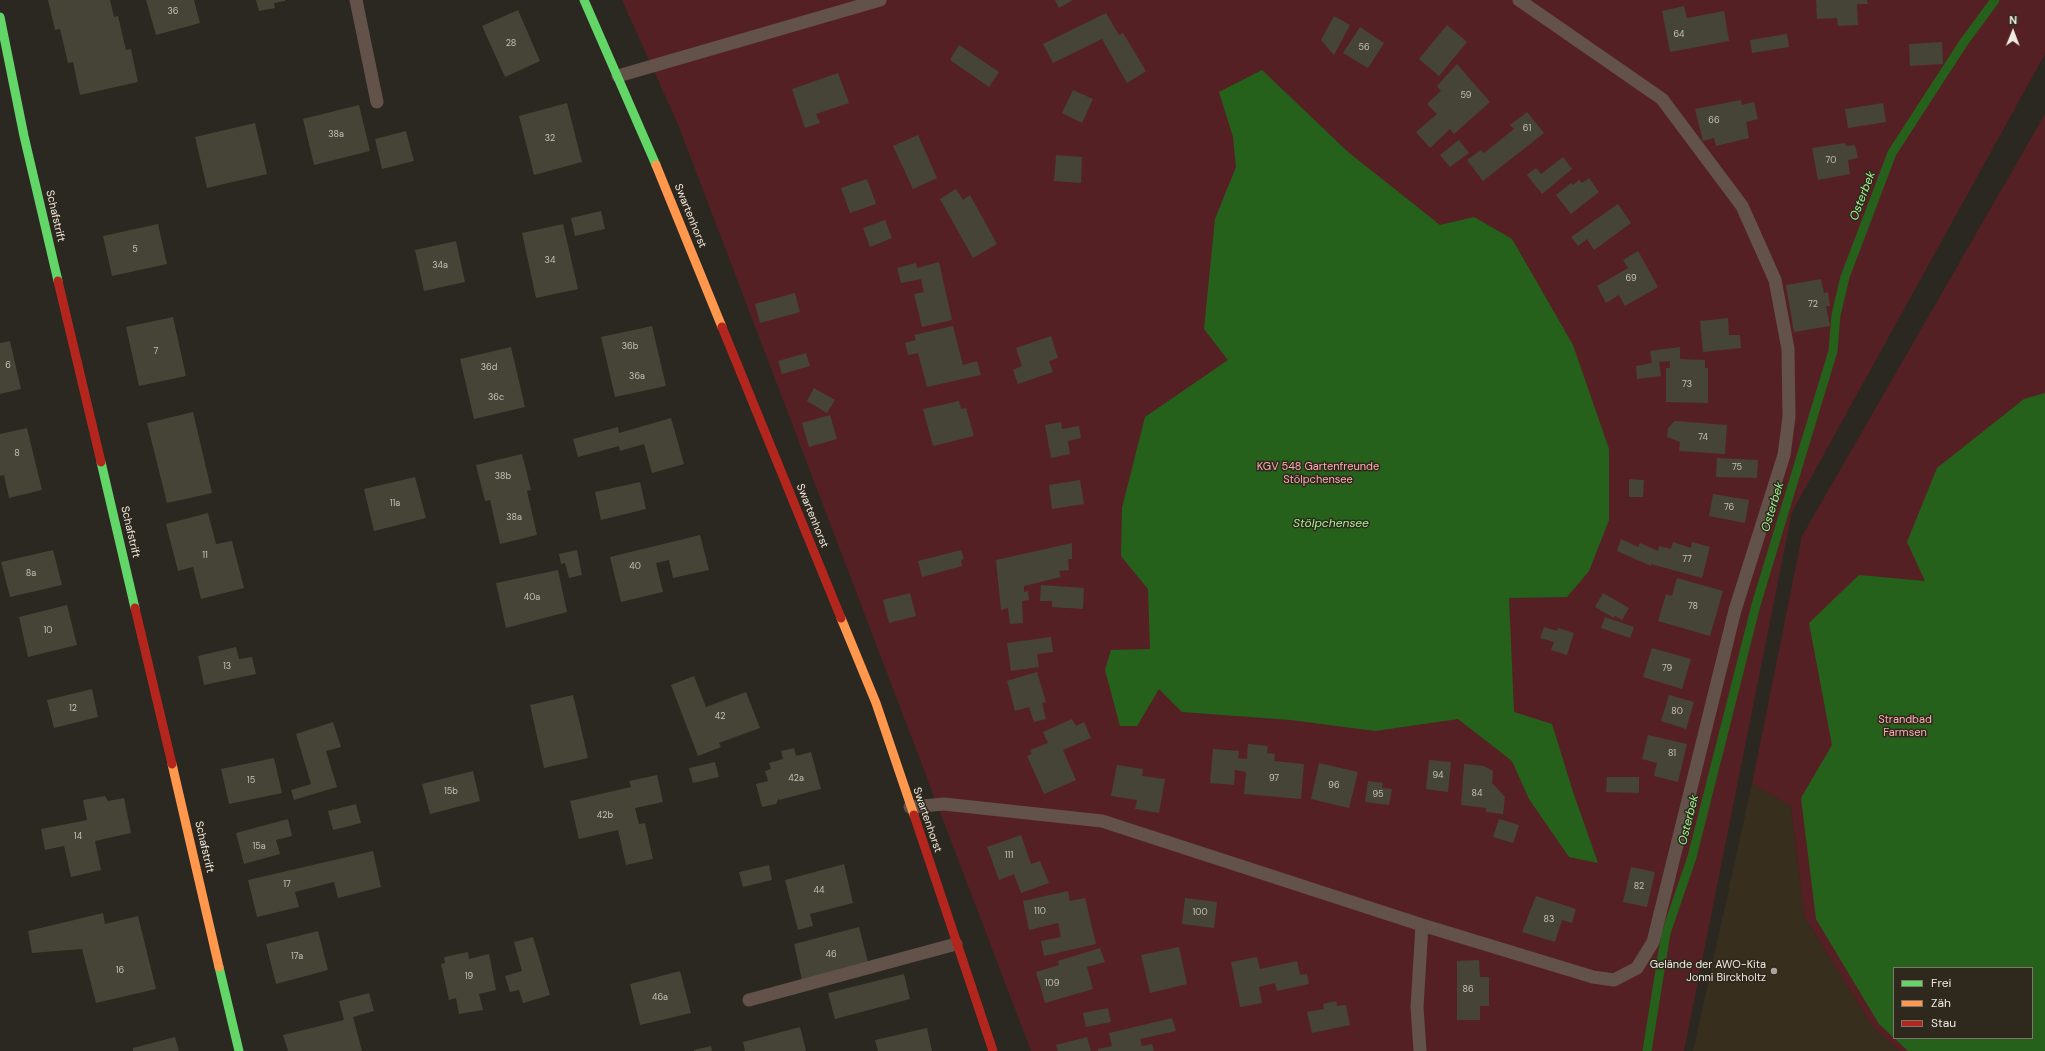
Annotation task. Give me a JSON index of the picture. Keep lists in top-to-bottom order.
{
  "streets": {
    "street": ["Schafstrift", "Swartenhorst"]
  },
  "water": ["Osterbek", "Stölpchensee"],
  "parks": ["KGV 548 Gartenfreunde Stölpchensee", "Strandbad Farmsen"],
  "places": ["Gelände der AWO-Kita Jonni Birckholtz"],
  "house_numbers": [
    "36",
    "64",
    "28",
    "56",
    "59",
    "66",
    "61",
    "38a",
    "32",
    "70",
    "5",
    "34",
    "34a",
    "69",
    "72",
    "36b",
    "7",
    "6",
    "36d",
    "36a",
    "73",
    "36c",
    "74",
    "8",
    "75",
    "38b",
    "11a",
    "76",
    "38a",
    "11",
    "77",
    "40",
    "8a",
    "40a",
    "78",
    "10",
    "13",
    "79",
    "12",
    "80",
    "42",
    "81",
    "94",
    "42a",
    "97",
    "15",
    "96",
    "15b",
    "84",
    "95",
    "42b",
    "14",
    "15a",
    "111",
    "17",
    "82",
    "44",
    "110",
    "100",
    "83",
    "46",
    "17a",
    "16",
    "19",
    "109",
    "86",
    "46a"
  ],
  "legend": ["Frei", "Zäh", "Stau"],
  "north": "top"
}
